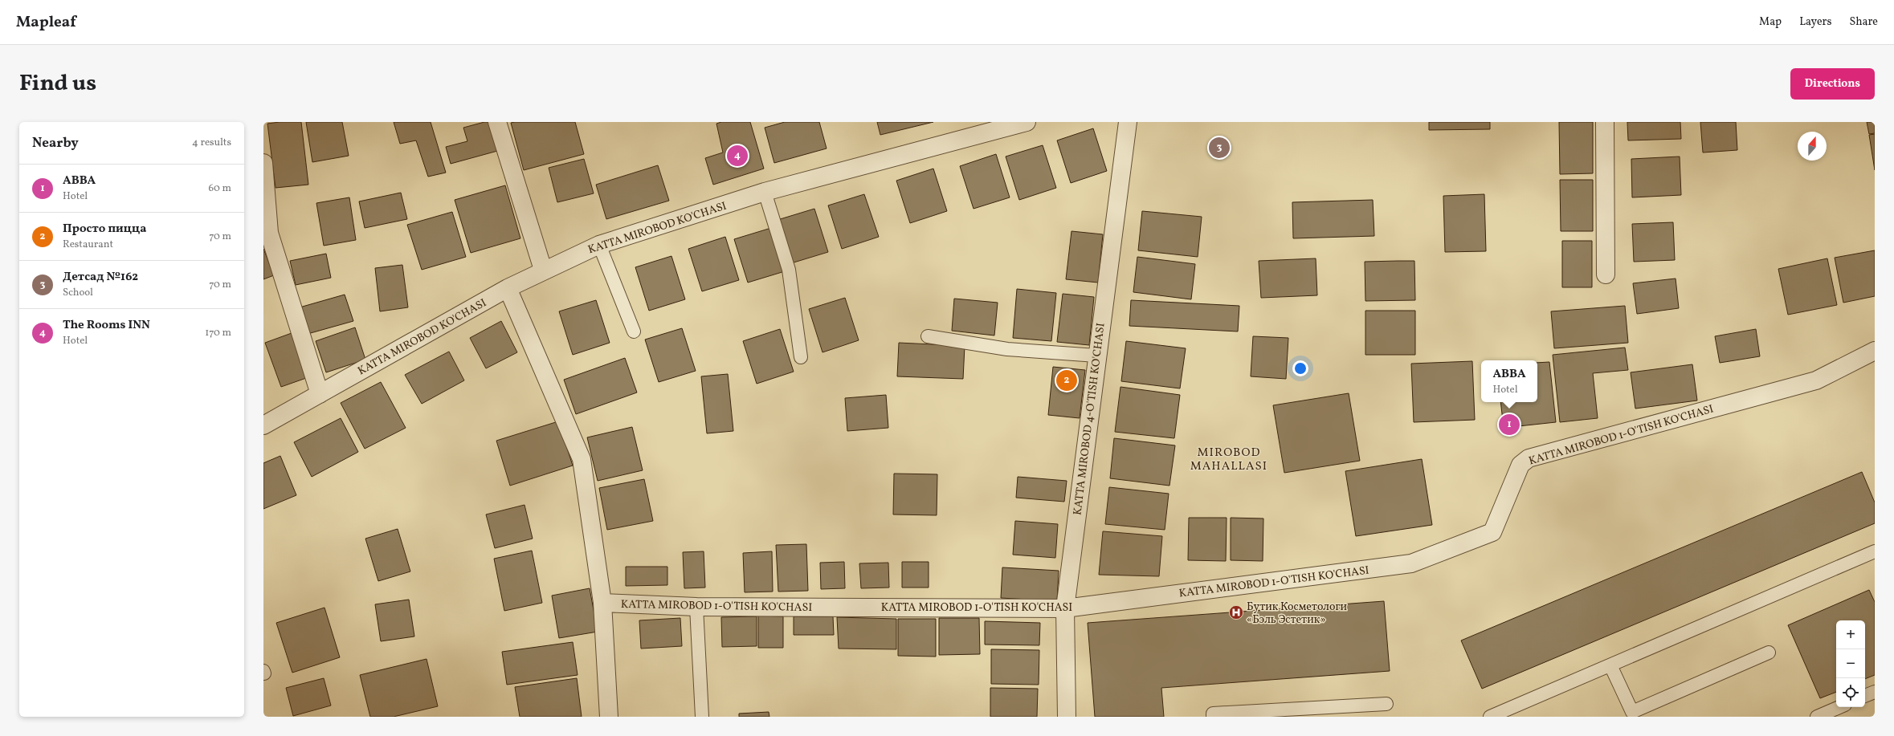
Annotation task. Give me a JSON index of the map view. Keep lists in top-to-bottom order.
{
  "streets": {
    "street": ["KATTA MIROBOD KO'CHASI", "KATTA MIROBOD 4-O'TISH KO'CHASI", "KATTA MIROBOD 1-O'TISH KO'CHASI"]
  },
  "crossings": [
    ["KATTA MIROBOD 4-O'TISH KO'CHASI", "KATTA MIROBOD 1-O'TISH KO'CHASI"]
  ],
  "districts": ["MIROBOD MAHALLASI"],
  "places": {
    "hospital": ["Бутик Косметологи «Бэль Эстетик»"]
  },
  "north": "top",
  "page": {
    "header": "Mapleaf",
    "nav": ["Map", "Layers", "Share"],
    "title": "Find us",
    "buttons": "Directions",
    "heading": ["Nearby", "4 results"],
    "pins": [
      "3",
      "4",
      "2",
      "1"
    ],
    "list": [
      {
        "mark": "1",
        "name": "ABBA",
        "note": "Hotel",
        "value": "60 m"
      },
      {
        "mark": "2",
        "name": "Просто пицца",
        "note": "Restaurant",
        "value": "70 m"
      },
      {
        "mark": "3",
        "name": "Детсад №162",
        "note": "School",
        "value": "70 m"
      },
      {
        "mark": "4",
        "name": "The Rooms INN",
        "note": "Hotel",
        "value": "170 m"
      }
    ],
    "popup": ["ABBA", "Hotel"],
    "map_buttons": ["+", "−"]
  }
}
